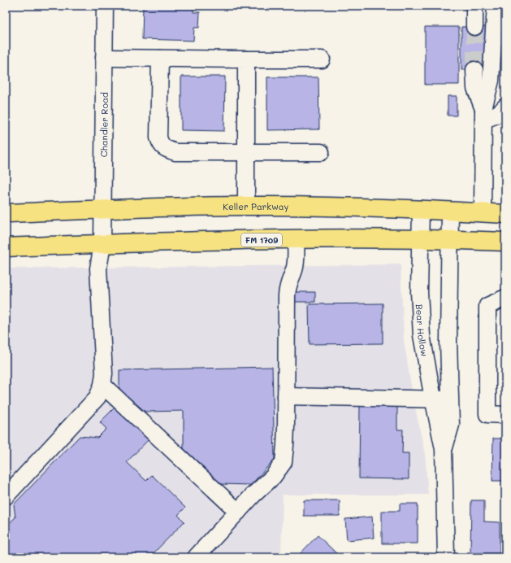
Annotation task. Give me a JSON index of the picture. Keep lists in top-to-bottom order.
{
  "streets": {
    "main road": ["Keller Parkway", "FM 1709"],
    "street": ["Chandler Road", "Bear Hollow"]
  },
  "crossings": [
    ["Chandler Road", "Keller Parkway"],
    ["Chandler Road", "FM 1709"],
    ["Keller Parkway", "Bear Hollow"],
    ["FM 1709", "Bear Hollow"]
  ]
}
